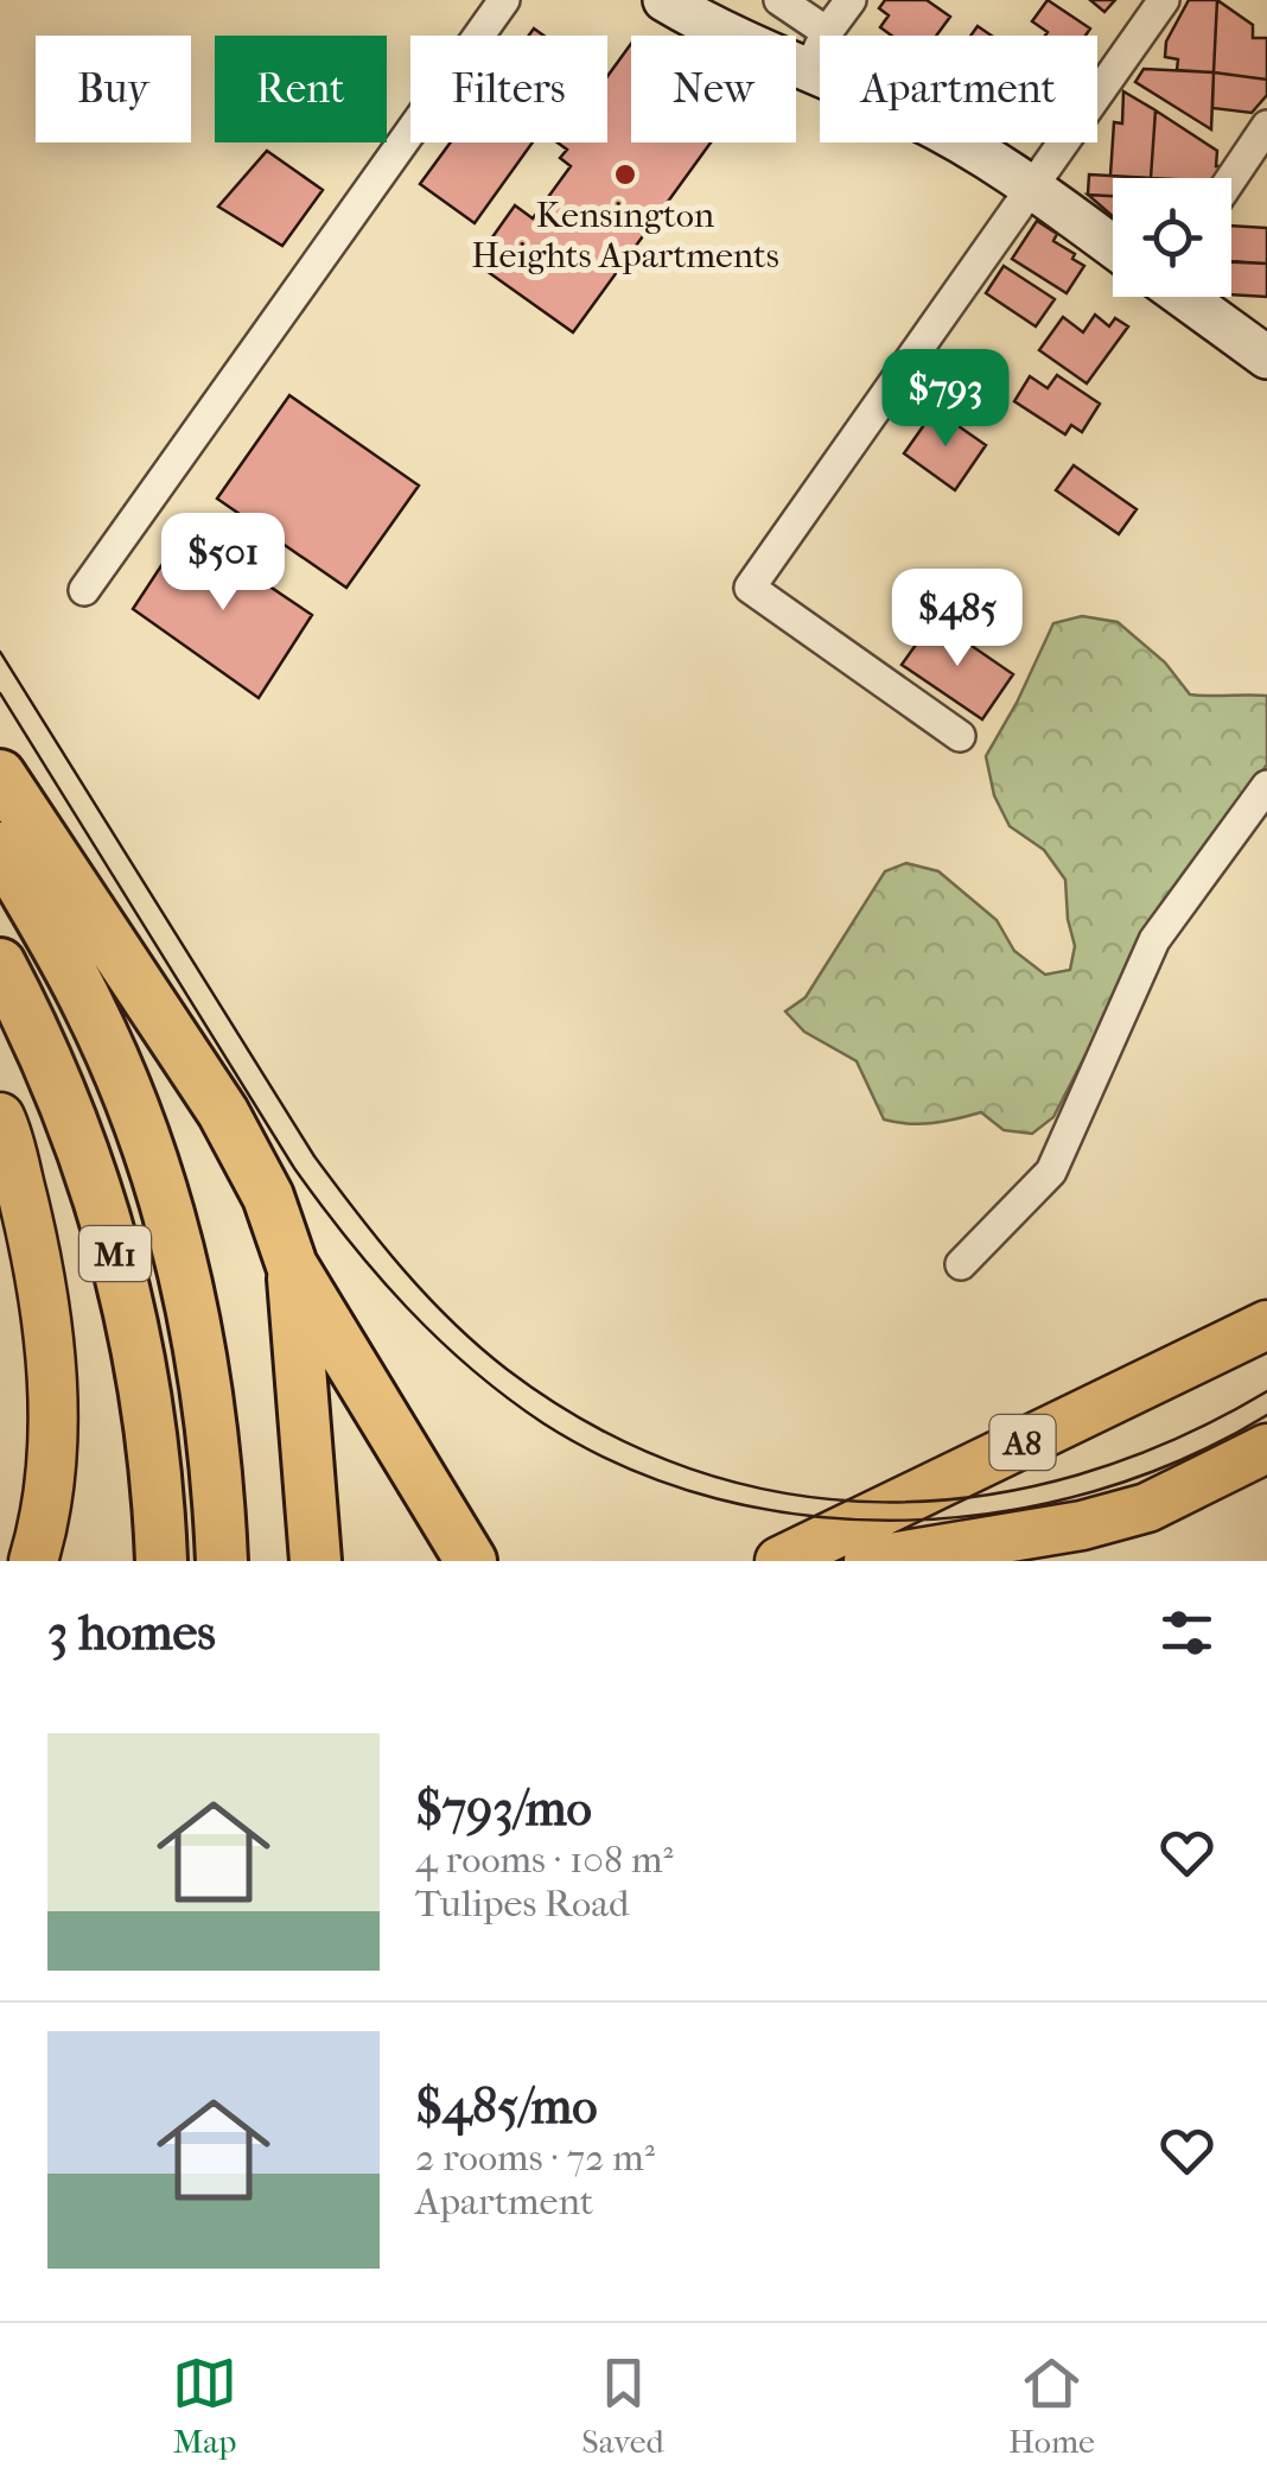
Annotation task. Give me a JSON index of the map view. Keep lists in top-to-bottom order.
{
  "streets": {
    "highway": ["M1"],
    "main road": ["A8"]
  },
  "places": ["Kensington Heights Apartments"],
  "page": {
    "chip": [
      "Buy",
      "Rent",
      "Filters",
      "New",
      "Apartment"
    ],
    "price": ["$793", "$501", "$485"],
    "heading": "3 homes",
    "list": [
      {
        "name": "$793/mo",
        "note": "4 rooms · 108 m² · Tulipes Road"
      },
      {
        "name": "$485/mo",
        "note": "2 rooms · 72 m² · Apartment"
      }
    ],
    "tabs": ["Map", "Saved", "Home"]
  }
}
